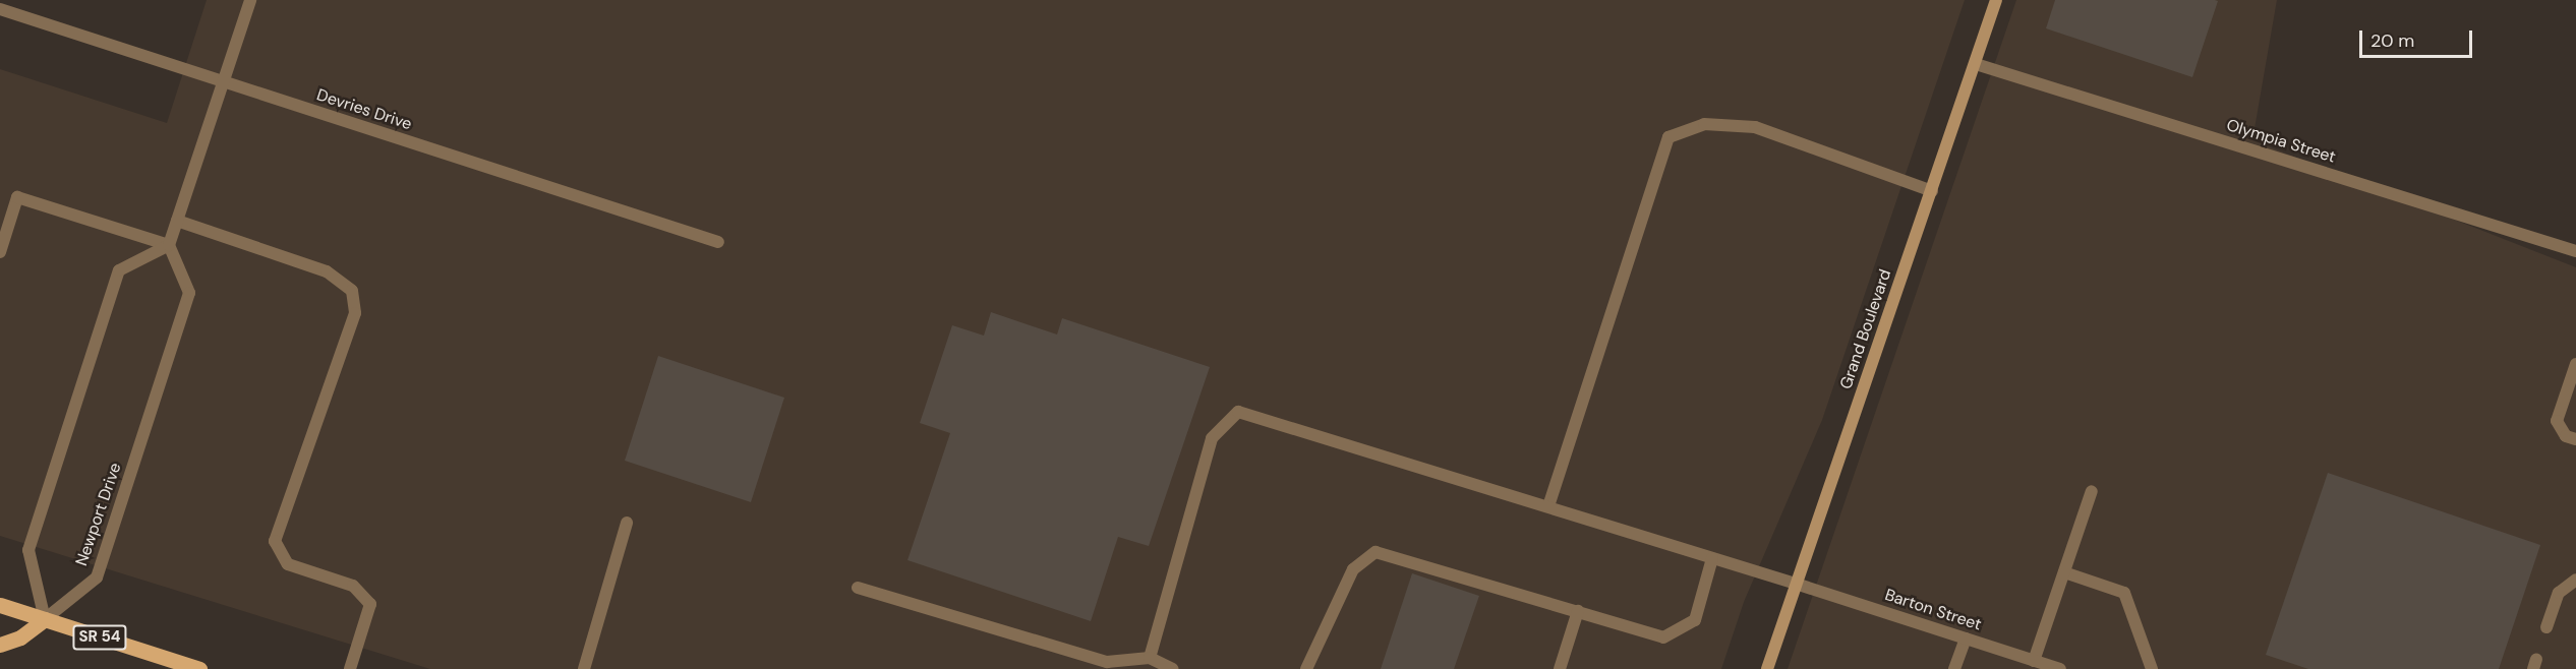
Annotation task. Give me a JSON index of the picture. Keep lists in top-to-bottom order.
{
  "streets": {
    "main road": ["Grand Boulevard", "SR 54"],
    "street": [
      "Devries Drive",
      "Olympia Street",
      "Newport Drive",
      "Barton Street"
    ]
  },
  "crossings": [
    ["Olympia Street", "Grand Boulevard"],
    ["Grand Boulevard", "Barton Street"],
    ["Newport Drive", "SR 54"]
  ],
  "scale_bar": "20 m"
}
